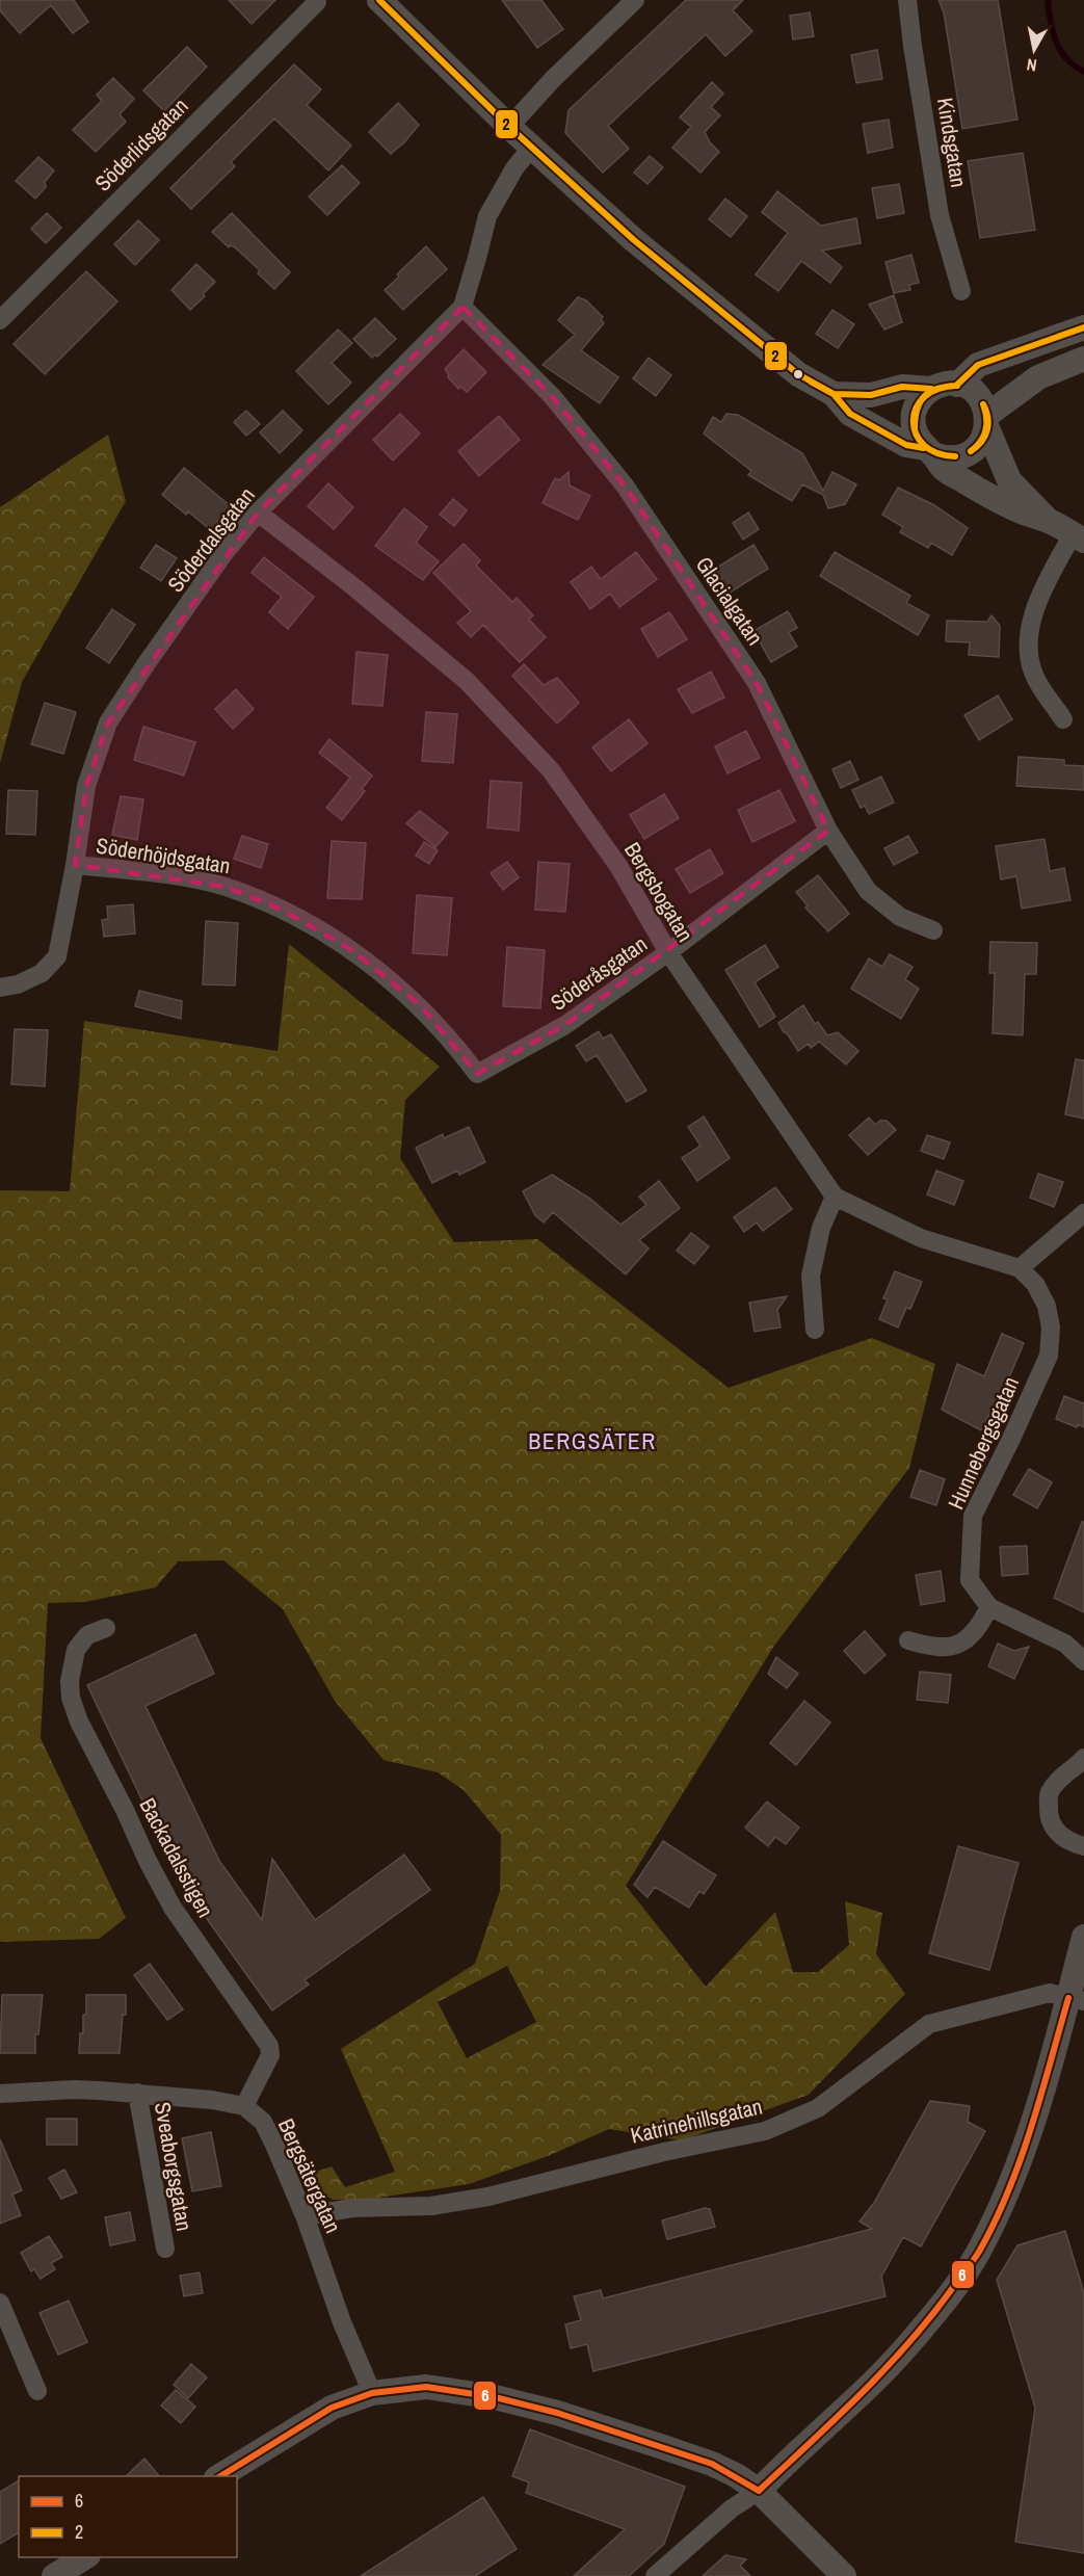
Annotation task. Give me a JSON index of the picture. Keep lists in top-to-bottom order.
{
  "streets": {
    "street": [
      "Kindsgatan",
      "Söderlidsgatan",
      "Söderdalsgatan",
      "Glacialgatan",
      "Söderhöjdsgatan",
      "Bergsbogatan",
      "Söderåsgatan",
      "Hunnebergsgatan",
      "Backadalsstigen",
      "Katrinehillsgatan",
      "Sveaborgsgatan",
      "Bergsätergatan"
    ]
  },
  "crossings": [
    ["Söderdalsgatan", "Glacialgatan"],
    ["Söderdalsgatan", "Söderhöjdsgatan"],
    ["Söderdalsgatan", "Bergsbogatan"],
    ["Glacialgatan", "Söderåsgatan"],
    ["Söderhöjdsgatan", "Söderåsgatan"],
    ["Bergsbogatan", "Söderåsgatan"],
    ["Backadalsstigen", "Bergsätergatan"],
    ["Katrinehillsgatan", "Bergsätergatan"]
  ],
  "districts": ["BERGSÄTER"],
  "lines": ["transit line 2", "transit line 6"],
  "legend": ["6", "2"],
  "north": "bottom"
}
